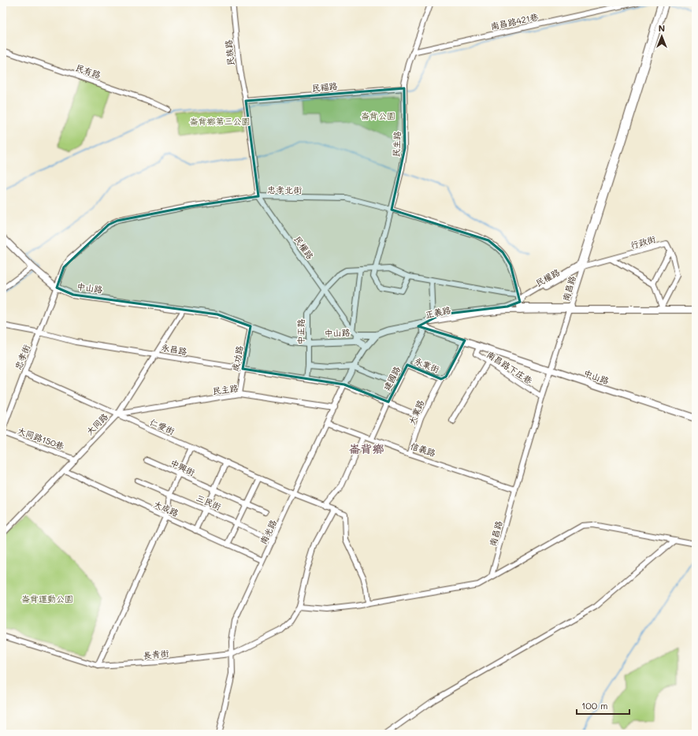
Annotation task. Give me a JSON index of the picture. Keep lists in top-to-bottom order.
{
  "streets": {
    "main road": ["中山路", "正義路"],
    "street": [
      "南昌路421巷",
      "民族路",
      "民有路",
      "民福路",
      "民生路",
      "忠孝北街",
      "行政街",
      "民權路",
      "南昌路",
      "中正路",
      "永昌路",
      "忠孝街",
      "成功路",
      "永業街",
      "南昌路下庄巷",
      "建國路",
      "民主路",
      "大業路",
      "大同路",
      "仁愛街",
      "大同路150巷",
      "信義路",
      "中興街",
      "三民街",
      "大成路",
      "南光路",
      "長青街"
    ]
  },
  "crossings": [
    ["南昌路421巷", "民生路"],
    ["民族路", "民福路"],
    ["民族路", "民權路"],
    ["民福路", "民生路"],
    ["民福路", "民權路"],
    ["民生路", "忠孝北街"],
    ["忠孝北街", "民權路"],
    ["忠孝北街", "中山路"],
    ["忠孝北街", "正義路"],
    ["忠孝北街", "忠孝街"],
    ["行政街", "民權路"],
    ["行政街", "南昌路"],
    ["民權路", "中山路"],
    ["民權路", "南昌路"],
    ["民權路", "正義路"],
    ["民權路", "中正路"],
    ["中山路", "南昌路"],
    ["中山路", "正義路"],
    ["中山路", "中正路"],
    ["中山路", "忠孝街"],
    ["中山路", "成功路"],
    ["中山路", "南昌路下庄巷"],
    ["中山路", "建國路"],
    ["中山路", "大業路"],
    ["中山路", "大同路"],
    ["南昌路", "正義路"],
    ["南昌路", "南昌路下庄巷"],
    ["南昌路", "信義路"],
    ["正義路", "建國路"],
    ["中正路", "永昌路"],
    ["永昌路", "忠孝街"],
    ["永昌路", "成功路"],
    ["永昌路", "建國路"],
    ["永昌路", "大業路"],
    ["永昌路", "大同路"],
    ["永昌路", "南光路"],
    ["忠孝街", "仁愛街"],
    ["忠孝街", "大同路150巷"],
    ["成功路", "民主路"],
    ["永業街", "建國路"],
    ["永業街", "大業路"],
    ["建國路", "信義路"],
    ["民主路", "大同路"],
    ["民主路", "仁愛街"],
    ["民主路", "南光路"],
    ["大業路", "信義路"],
    ["大同路", "仁愛街"],
    ["大同路", "大同路150巷"],
    ["大同路", "大成路"],
    ["仁愛街", "南光路"],
    ["仁愛街", "長青街"],
    ["信義路", "南光路"],
    ["中興街", "三民街"],
    ["三民街", "南光路"],
    ["大成路", "南光路"],
    ["南光路", "長青街"]
  ],
  "districts": ["崙背鄉"],
  "parks": ["崙背公園", "崙背鄉第三公園", "崙背運動公園"],
  "scale_bar": "100 m",
  "north": "top"
}
